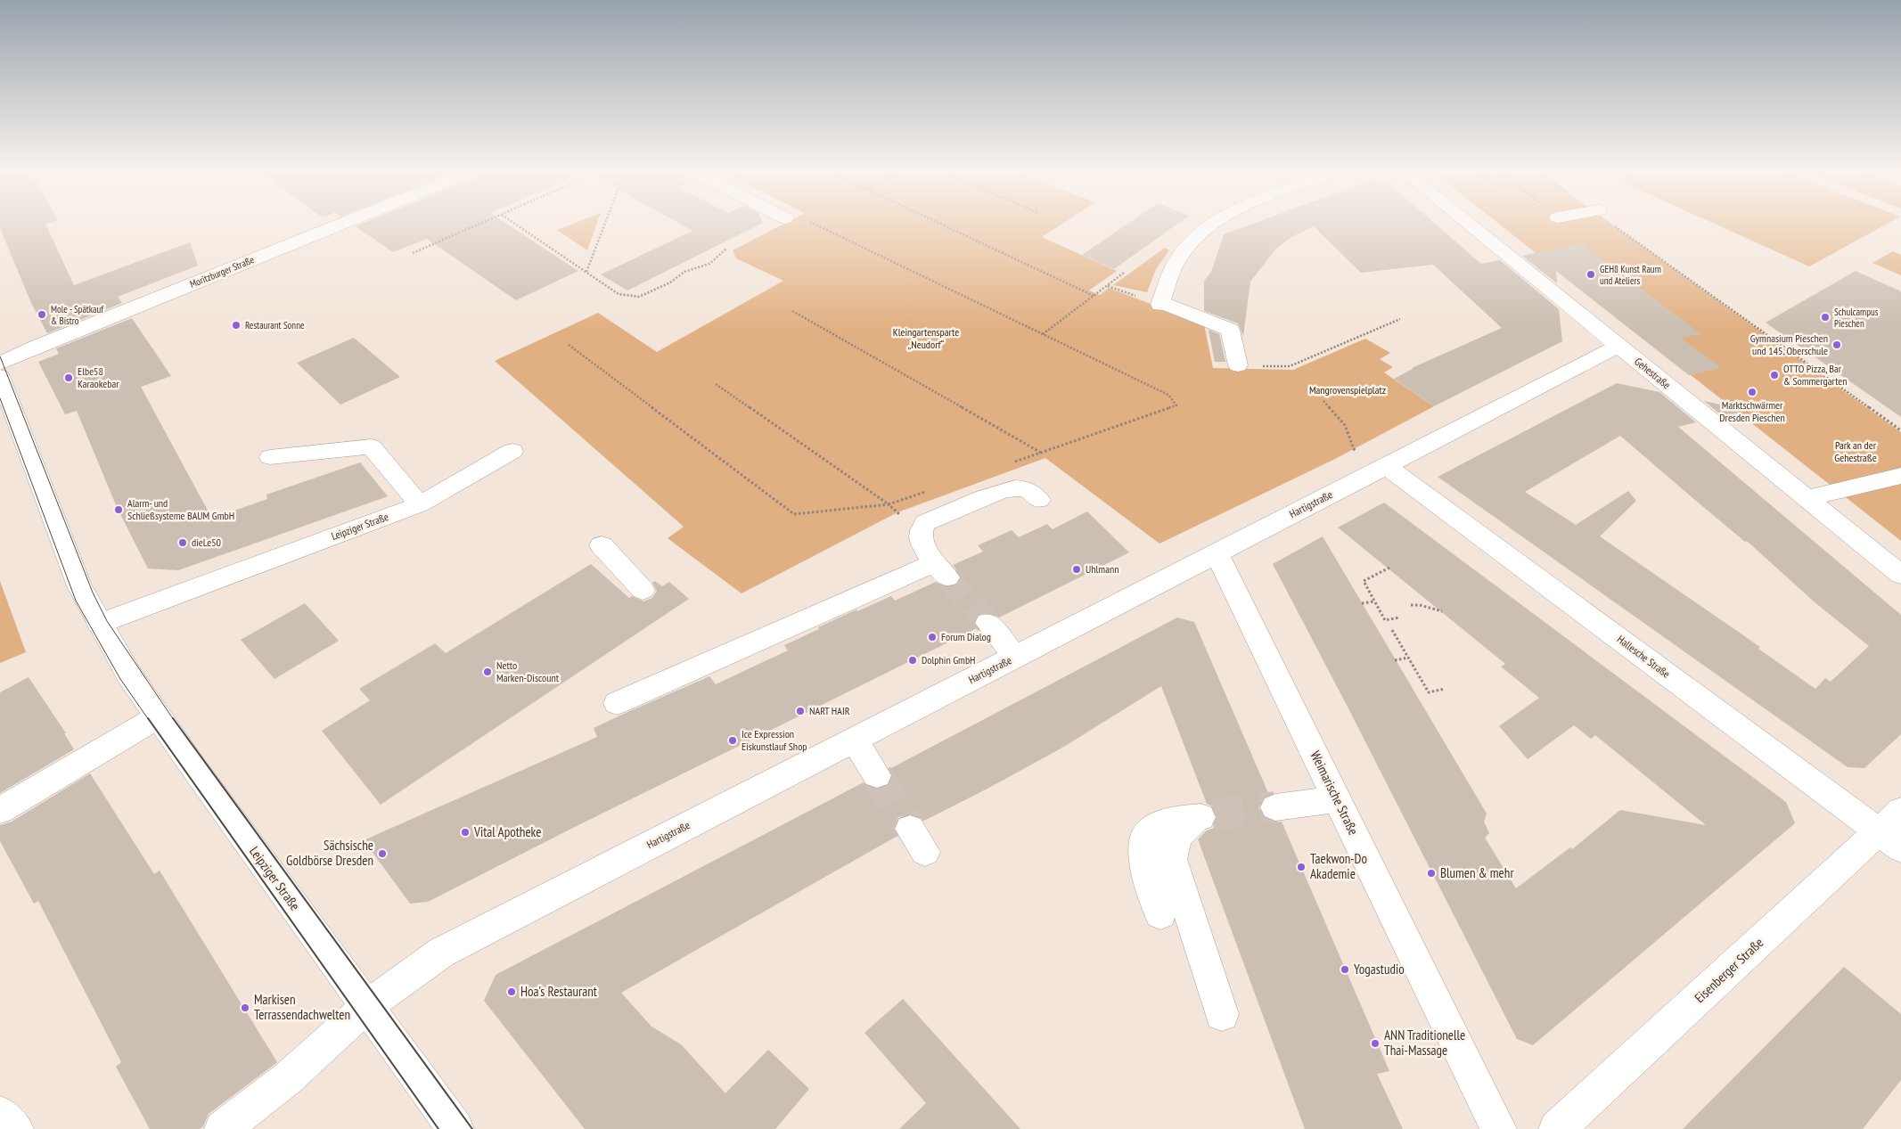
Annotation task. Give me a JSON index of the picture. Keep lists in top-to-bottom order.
{
  "streets": {
    "street": [
      "Moritzburger Straße",
      "Gehestraße",
      "Hartigstraße",
      "Leipziger Straße",
      "Hallesche Straße",
      "Weimarische Straße",
      "Eisenberger Straße"
    ]
  },
  "crossings": [
    ["Gehestraße", "Hartigstraße"],
    ["Hartigstraße", "Leipziger Straße"],
    ["Hartigstraße", "Hallesche Straße"],
    ["Hartigstraße", "Weimarische Straße"],
    ["Hallesche Straße", "Eisenberger Straße"]
  ],
  "parks": ["Kleingartensparte „Neudorf“", "Mangrovenspielplatz", "Park an der Gehestraße"],
  "places": [
    "GEH8 Kunst Raum und Ateliers",
    "Mole - Spätkauf & Bistro",
    "Schulcampus Pieschen",
    "Restaurant Sonne",
    "Gymnasium Pieschen und 145. Oberschule",
    "OTTO Pizza, Bar & Sommergarten",
    "Elbe58 Karaokebar",
    "Marktschwärmer Dresden Pieschen",
    "Alarm- und Schließsysteme BAUM GmbH",
    "dieLe50",
    "Uhlmann",
    "Forum Dialog",
    "Dolphin GmbH",
    "Netto Marken-Discount",
    "NART HAIR",
    "Ice Expression Eiskunstlauf Shop",
    "Vital Apotheke",
    "Sächsische Goldbörse Dresden",
    "Taekwon-Do Akademie",
    "Blumen & mehr",
    "Yogastudio",
    "Hoa's Restaurant",
    "Markisen Terrassendachwelten",
    "ANN Traditionelle Thai-Massage"
  ]
}
